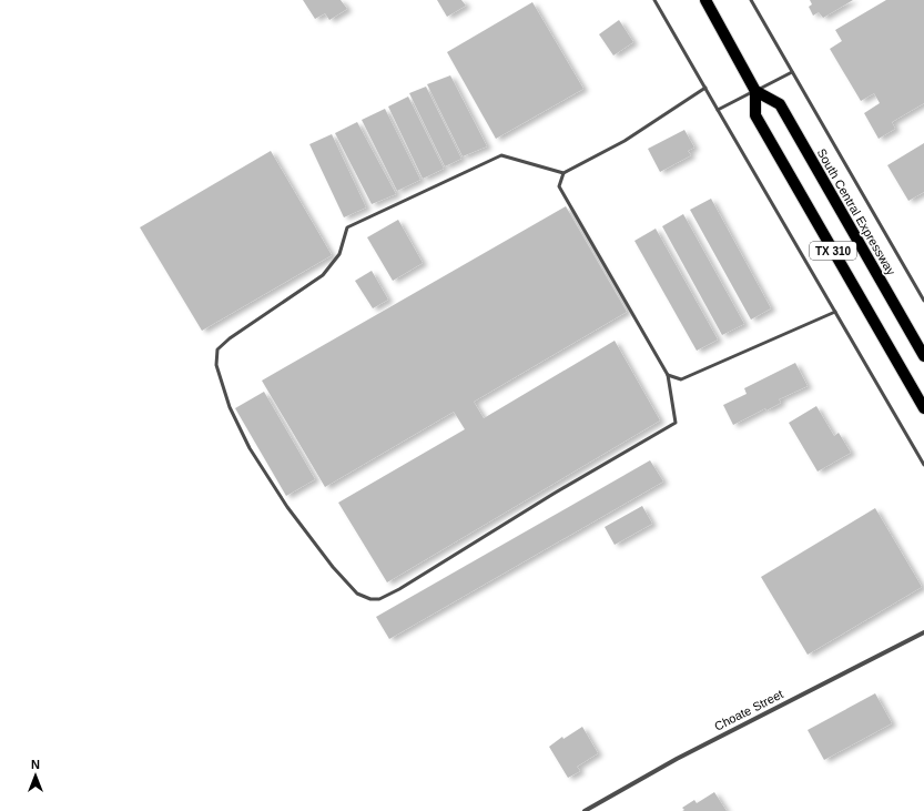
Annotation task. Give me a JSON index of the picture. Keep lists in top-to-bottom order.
{
  "streets": {
    "main road": ["South Central Expressway", "TX 310"],
    "street": ["Choate Street"]
  },
  "crossings": [
    ["South Central Expressway", "TX 310"]
  ],
  "north": "top"
}
